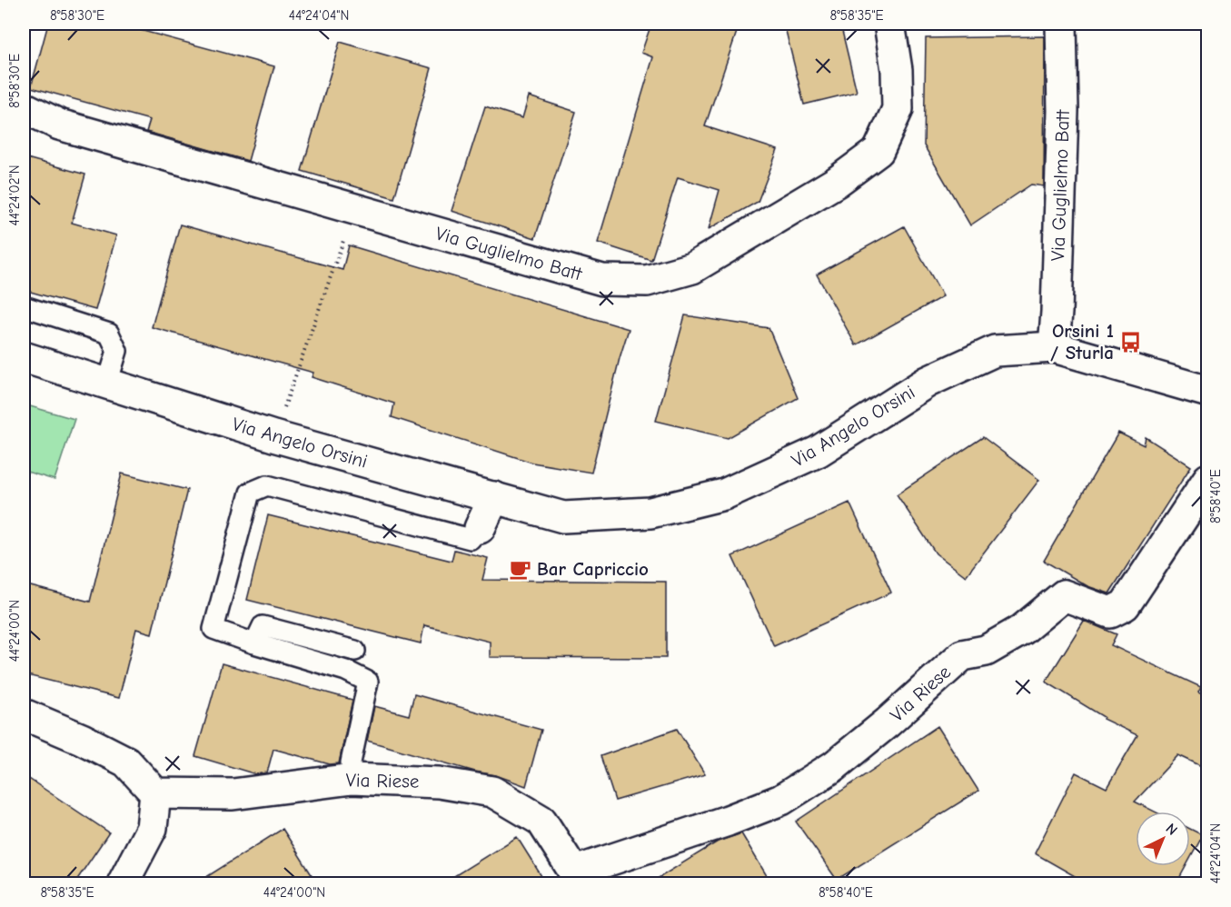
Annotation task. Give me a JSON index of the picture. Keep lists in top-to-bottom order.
{
  "streets": {
    "street": ["Via Guglielmo Batt", "Via Angelo Orsini", "Via Riese"]
  },
  "crossings": [
    ["Via Guglielmo Batt", "Via Angelo Orsini"]
  ],
  "places": {
    "bus stop": ["Orsini 1 / Sturla"],
    "cafe": ["Bar Capriccio"]
  },
  "north": "top right",
  "coordinates": [
    "8°58'30\"E",
    "44°24'04\"N",
    "8°58'35\"E",
    "44°24'02\"N",
    "8°58'40\"E",
    "44°24'00\"N"
  ]
}
